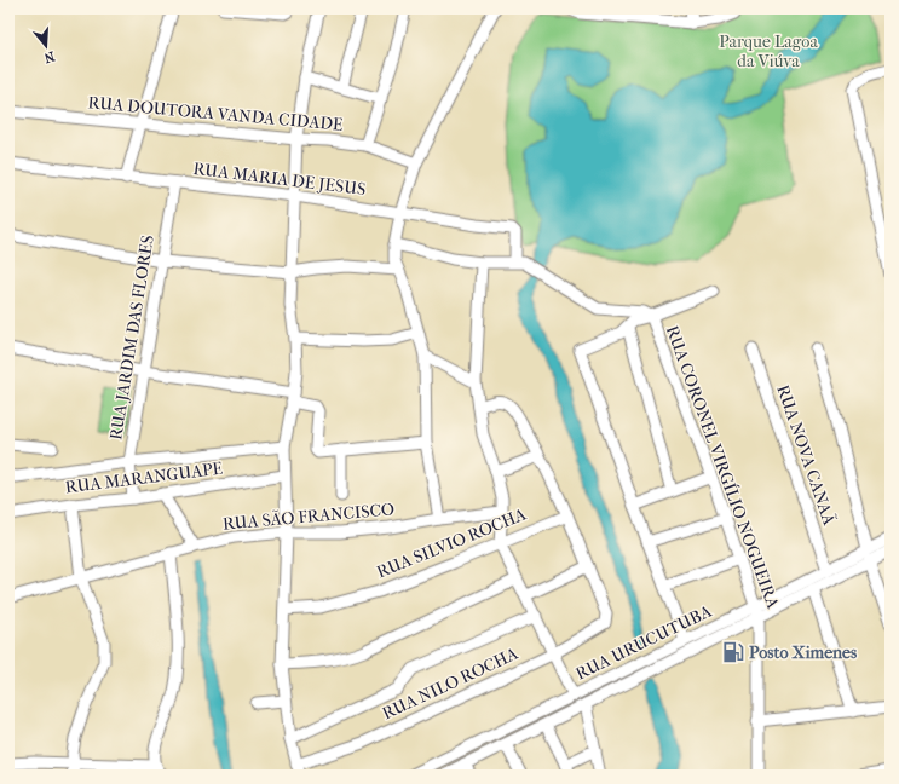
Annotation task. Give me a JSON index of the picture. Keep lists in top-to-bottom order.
{
  "streets": {
    "street": [
      "RUA DOUTORA VANDA CIDADE",
      "RUA MARIA DE JESUS",
      "RUA JARDIM DAS FLORES",
      "RUA NOVA CANAÃ",
      "RUA CORONEL VIRGÍLIO NOGUEIRA",
      "RUA MARANGUAPE",
      "RUA SÃO FRANCISCO",
      "RUA SILVIO ROCHA",
      "RUA URUCUTUBA",
      "RUA NILO ROCHA"
    ]
  },
  "crossings": [
    ["RUA MARIA DE JESUS", "RUA JARDIM DAS FLORES"],
    ["RUA JARDIM DAS FLORES", "RUA MARANGUAPE"],
    ["RUA NOVA CANAÃ", "RUA URUCUTUBA"],
    ["RUA CORONEL VIRGÍLIO NOGUEIRA", "RUA URUCUTUBA"]
  ],
  "parks": ["Parque Lagoa da Viúva"],
  "places": {
    "fuel station": ["Posto Ximenes"]
  },
  "north": "bottom"
}
